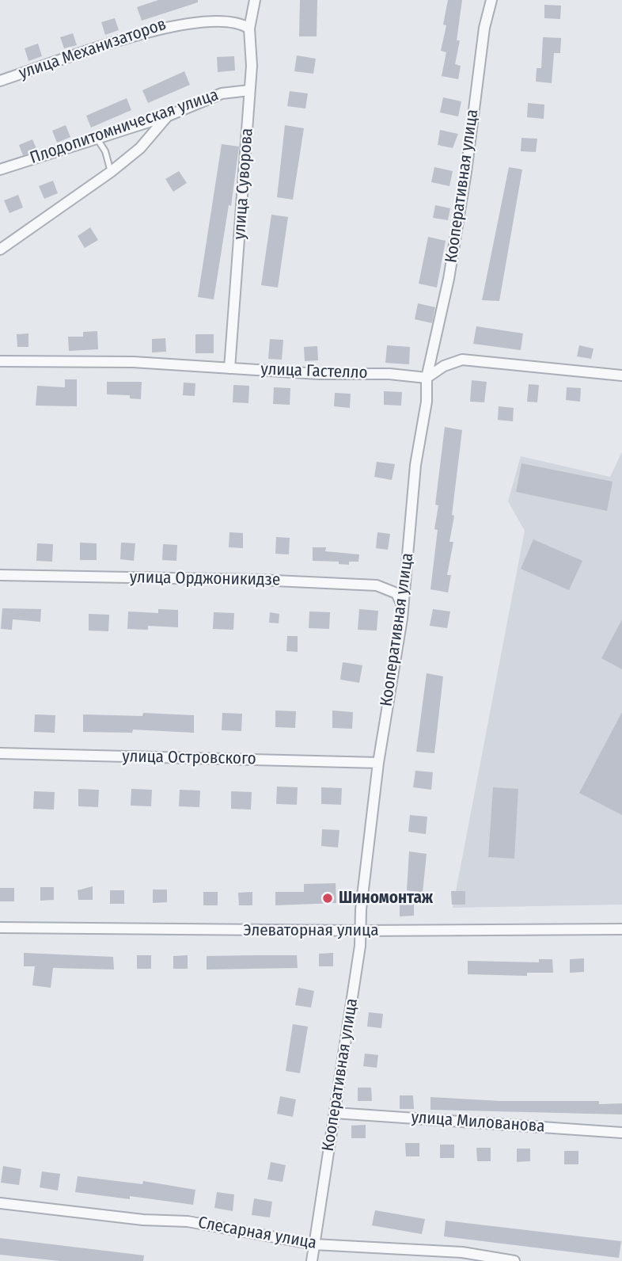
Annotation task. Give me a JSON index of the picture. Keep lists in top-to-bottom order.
{
  "streets": {
    "street": [
      "улица Механизаторов",
      "Плодопитомническая улица",
      "улица Суворова",
      "Кооперативная улица",
      "улица Гастелло",
      "улица Орджоникидзе",
      "улица Островского",
      "Элеваторная улица",
      "улица Милованова",
      "Слесарная улица"
    ]
  },
  "crossings": [
    ["улица Механизаторов", "улица Суворова"],
    ["Плодопитомническая улица", "улица Суворова"],
    ["улица Суворова", "улица Гастелло"],
    ["Кооперативная улица", "улица Гастелло"],
    ["Кооперативная улица", "улица Орджоникидзе"],
    ["Кооперативная улица", "улица Островского"],
    ["Кооперативная улица", "Элеваторная улица"],
    ["Кооперативная улица", "улица Милованова"],
    ["Кооперативная улица", "Слесарная улица"]
  ],
  "places": ["Шиномонтаж"]
}
